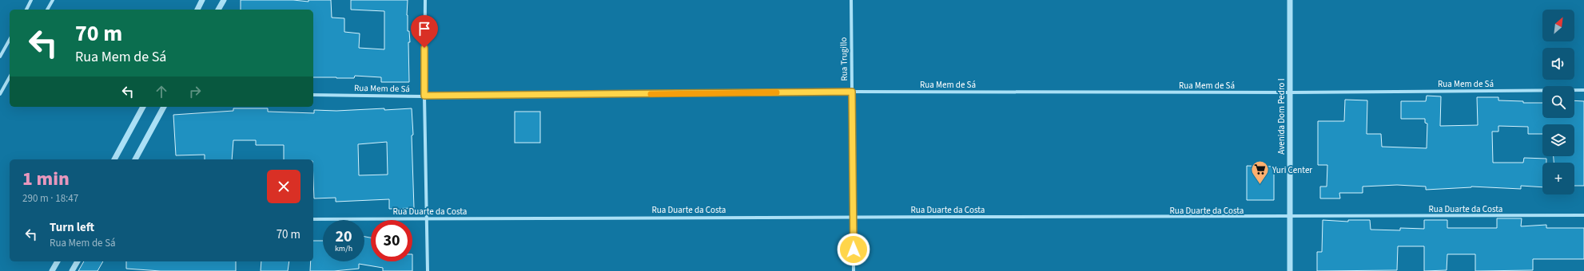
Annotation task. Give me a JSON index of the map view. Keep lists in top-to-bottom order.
{
  "streets": {
    "street": [
      "Rua Trugillo",
      "Rua Mem de Sá",
      "Avenida Dom Pedro I",
      "Rua Duarte da Costa"
    ]
  },
  "crossings": [
    ["Rua Trugillo", "Rua Mem de Sá"],
    ["Rua Trugillo", "Rua Duarte da Costa"],
    ["Rua Mem de Sá", "Avenida Dom Pedro I"],
    ["Avenida Dom Pedro I", "Rua Duarte da Costa"]
  ],
  "places": {
    "supermarket": ["Yuri Center"]
  },
  "north": "top right",
  "page": {
    "map_buttons": "+",
    "turn": ["70 m", "Rua Mem de Sá"],
    "heading": ["1 min", "290 m · 18:47"],
    "list": [
      {
        "name": "Turn left",
        "note": "Rua Mem de Sá",
        "value": "70 m"
      }
    ],
    "speed": "20 km/h",
    "limit": "30"
  }
}
